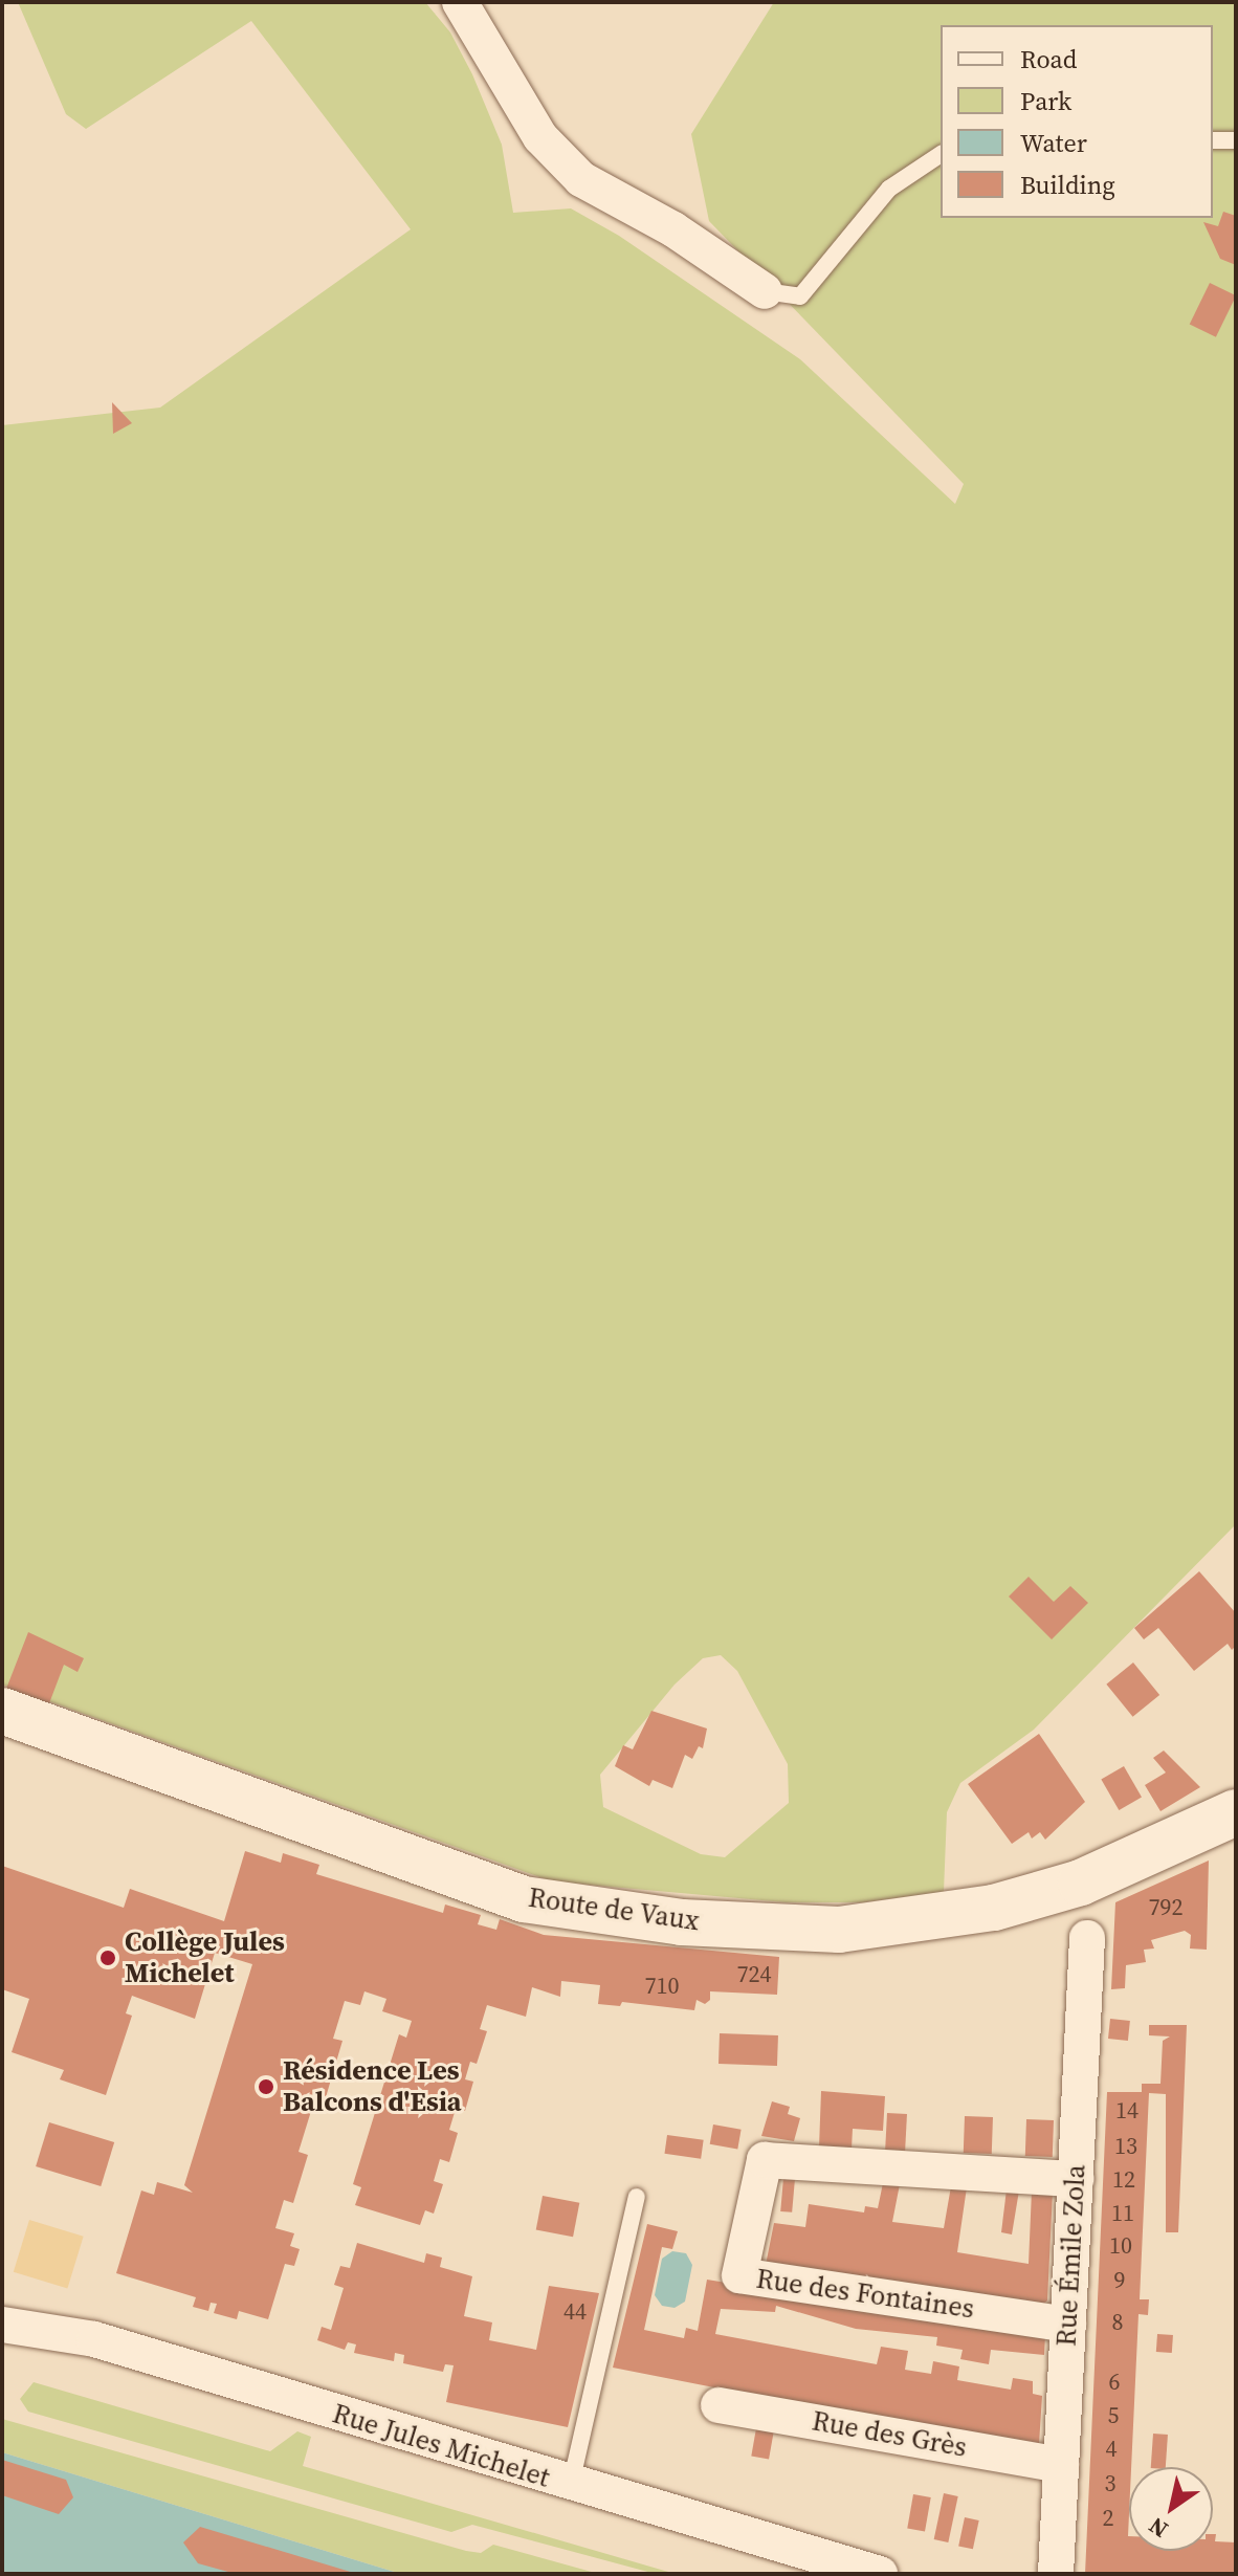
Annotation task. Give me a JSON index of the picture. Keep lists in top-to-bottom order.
{
  "streets": {
    "main road": ["Route de Vaux"],
    "street": [
      "Rue Émile Zola",
      "Rue des Fontaines",
      "Rue des Grès",
      "Rue Jules Michelet"
    ]
  },
  "crossings": [
    ["Rue Émile Zola", "Rue des Fontaines"],
    ["Rue Émile Zola", "Rue des Grès"]
  ],
  "places": ["Collège Jules Michelet", "Résidence Les Balcons d'Esia"],
  "house_numbers": [
    "792",
    "724",
    "710",
    "14",
    "13",
    "12",
    "11",
    "10",
    "9",
    "44",
    "8",
    "6",
    "5",
    "4",
    "3",
    "2"
  ],
  "legend": [
    "Road",
    "Park",
    "Water",
    "Building"
  ],
  "north": "bottom left"
}
